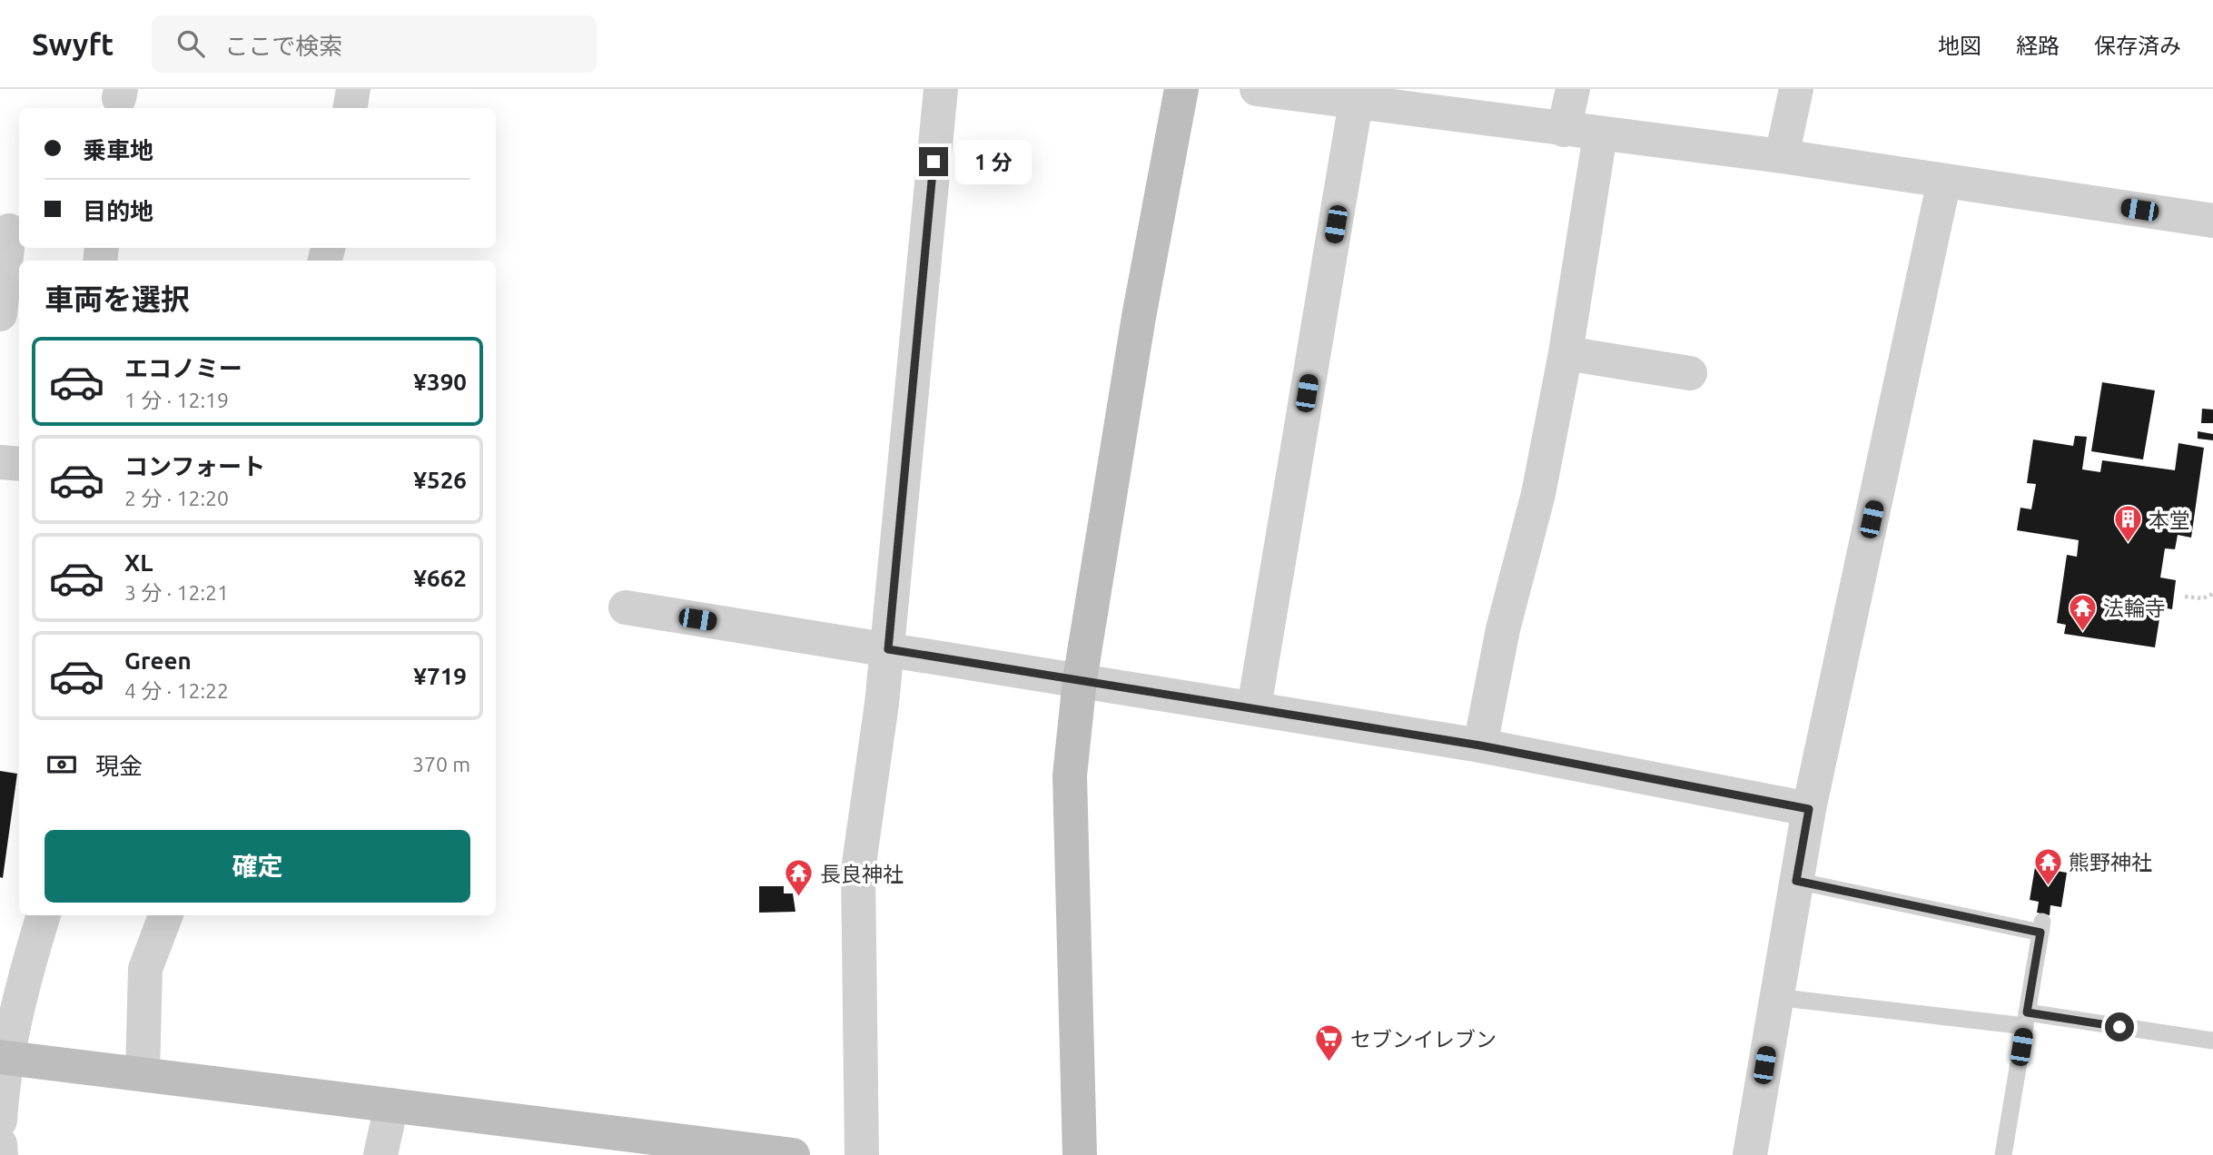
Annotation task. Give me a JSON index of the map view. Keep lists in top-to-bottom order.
{
  "places": {
    "building": ["本堂"],
    "temple": ["法輪寺", "熊野神社", "長良神社"],
    "supermarket": ["セブンイレブン"]
  },
  "page": {
    "header": "Swyft",
    "search": "ここで検索",
    "nav": ["地図", "経路", "保存済み"],
    "banner": ["乗車地", "目的地"],
    "bubble": "1 分",
    "heading": "車両を選択",
    "list": [
      {
        "name": "エコノミー",
        "note": "1 分 · 12:19",
        "value": "¥390"
      },
      {
        "name": "コンフォート",
        "note": "2 分 · 12:20",
        "value": "¥526"
      },
      {
        "name": "XL",
        "note": "3 分 · 12:21",
        "value": "¥662"
      },
      {
        "name": "Green",
        "note": "4 分 · 12:22",
        "value": "¥719"
      }
    ],
    "pay": ["現金", "370 m"],
    "buttons": "確定"
  }
}
